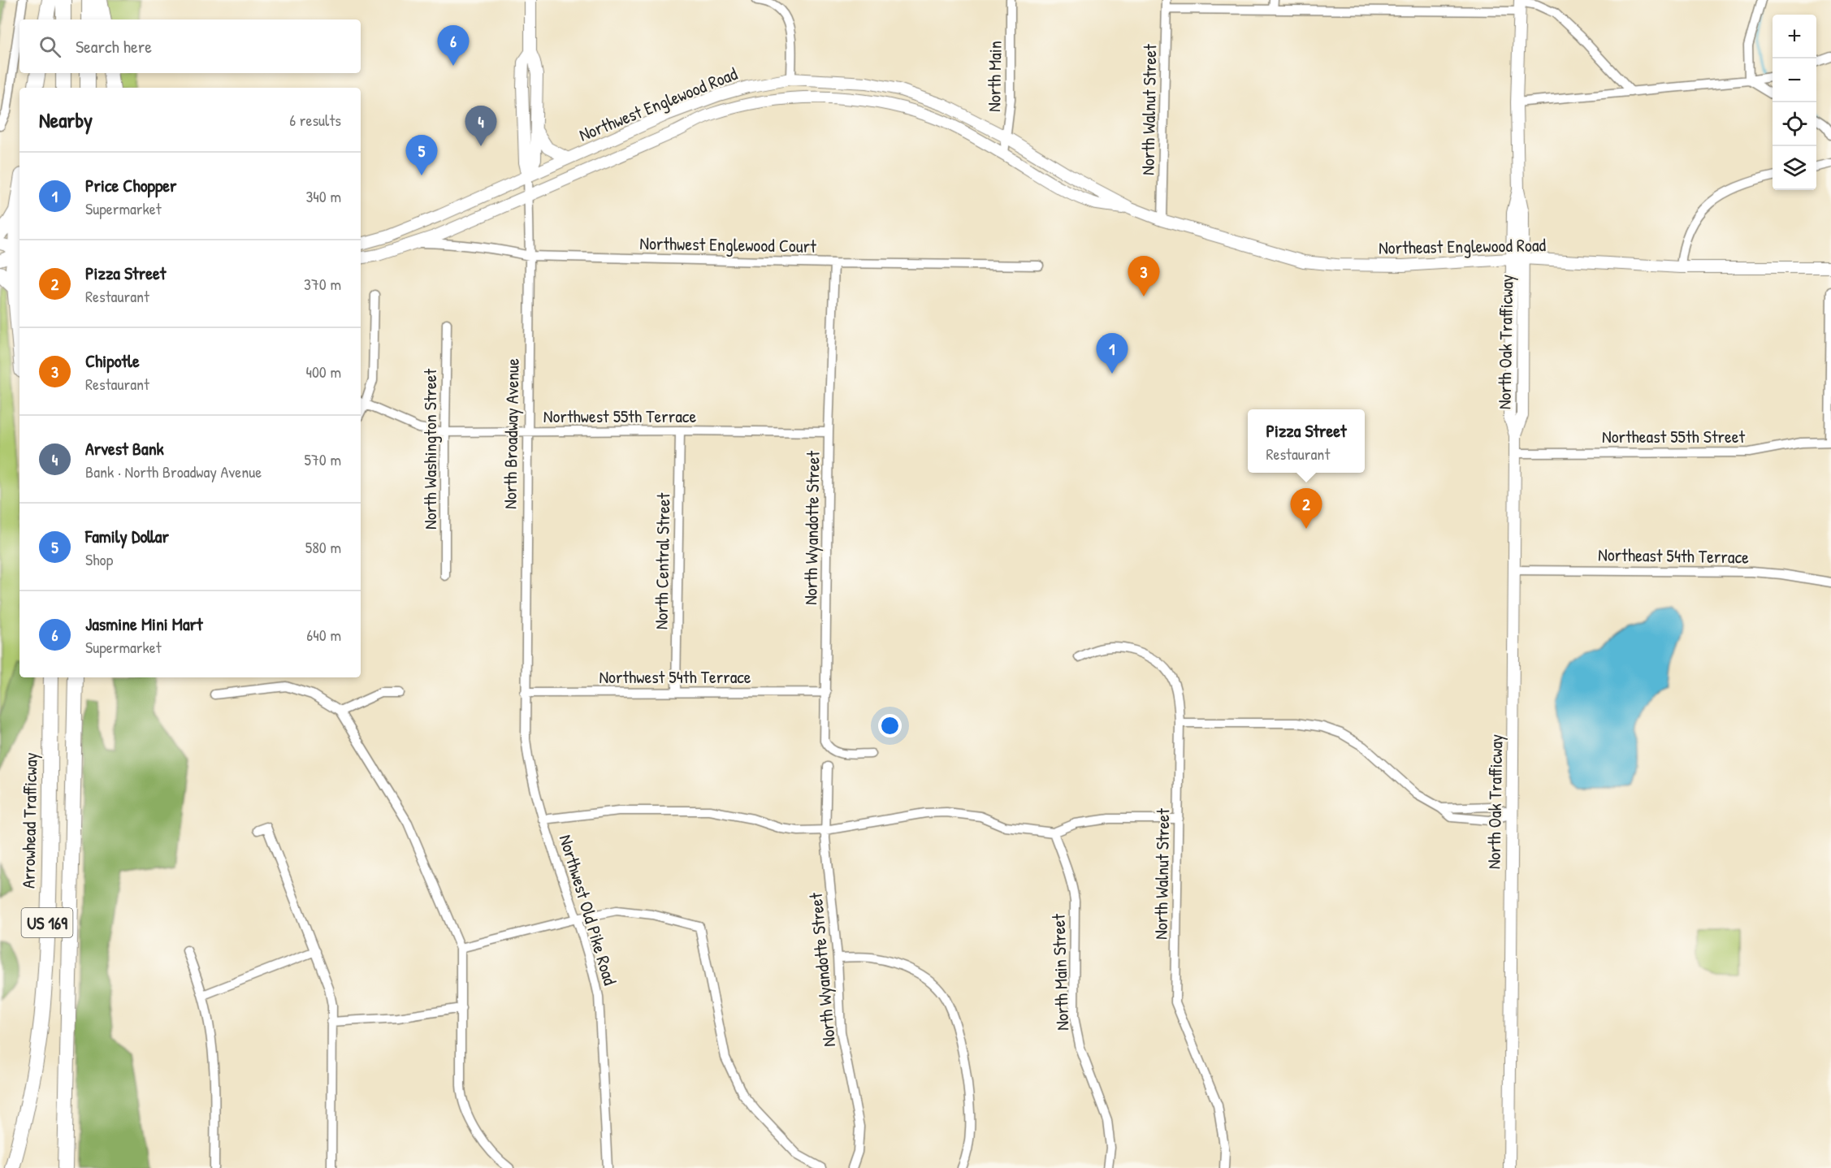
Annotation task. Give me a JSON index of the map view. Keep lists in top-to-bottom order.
{
  "streets": {
    "highway": ["Arrowhead Trafficway", "US 169"],
    "main road": [
      "Northwest Englewood Road",
      "Northeast Englewood Road",
      "North Oak Trafficway",
      "North Broadway Avenue"
    ],
    "street": [
      "North Main",
      "North Walnut Street",
      "Northwest Englewood Court",
      "Northwest 55th Terrace",
      "Northeast 55th Street",
      "North Washington Street",
      "North Wyandotte Street",
      "Northeast 54th Terrace",
      "North Central Street",
      "Northwest 54th Terrace",
      "Northwest Old Pike Road",
      "North Main Street"
    ]
  },
  "crossings": [
    ["North Main", "Northwest Englewood Road"],
    ["North Main", "Northeast Englewood Road"],
    ["Northwest Englewood Road", "Northwest Englewood Court"],
    ["Northwest Englewood Road", "Northeast Englewood Road"],
    ["Northwest Englewood Road", "North Broadway Avenue"],
    ["North Walnut Street", "Northeast Englewood Road"],
    ["Northwest Englewood Court", "North Broadway Avenue"],
    ["Northwest Englewood Court", "North Wyandotte Street"],
    ["Northeast Englewood Road", "North Oak Trafficway"],
    ["North Oak Trafficway", "Northeast 55th Street"],
    ["North Oak Trafficway", "Northeast 54th Terrace"],
    ["Northwest 55th Terrace", "North Broadway Avenue"],
    ["Northwest 55th Terrace", "North Washington Street"],
    ["Northwest 55th Terrace", "North Wyandotte Street"],
    ["Northwest 55th Terrace", "North Central Street"],
    ["North Broadway Avenue", "Northwest 54th Terrace"],
    ["North Broadway Avenue", "Northwest Old Pike Road"],
    ["North Wyandotte Street", "Northwest 54th Terrace"],
    ["North Central Street", "Northwest 54th Terrace"],
    ["Northwest 54th Terrace", "Northwest Old Pike Road"]
  ],
  "page": {
    "map_buttons": ["+", "−"],
    "search": "Search here",
    "pins": [
      "6",
      "4",
      "5",
      "3",
      "1",
      "2"
    ],
    "heading": ["Nearby", "6 results"],
    "list": [
      {
        "mark": "1",
        "name": "Price Chopper",
        "note": "Supermarket",
        "value": "340 m"
      },
      {
        "mark": "2",
        "name": "Pizza Street",
        "note": "Restaurant",
        "value": "370 m"
      },
      {
        "mark": "3",
        "name": "Chipotle",
        "note": "Restaurant",
        "value": "400 m"
      },
      {
        "mark": "4",
        "name": "Arvest Bank",
        "note": "Bank · North Broadway Avenue",
        "value": "570 m"
      },
      {
        "mark": "5",
        "name": "Family Dollar",
        "note": "Shop",
        "value": "580 m"
      },
      {
        "mark": "6",
        "name": "Jasmine Mini Mart",
        "note": "Supermarket",
        "value": "640 m"
      }
    ],
    "popup": ["Pizza Street", "Restaurant"]
  }
}
